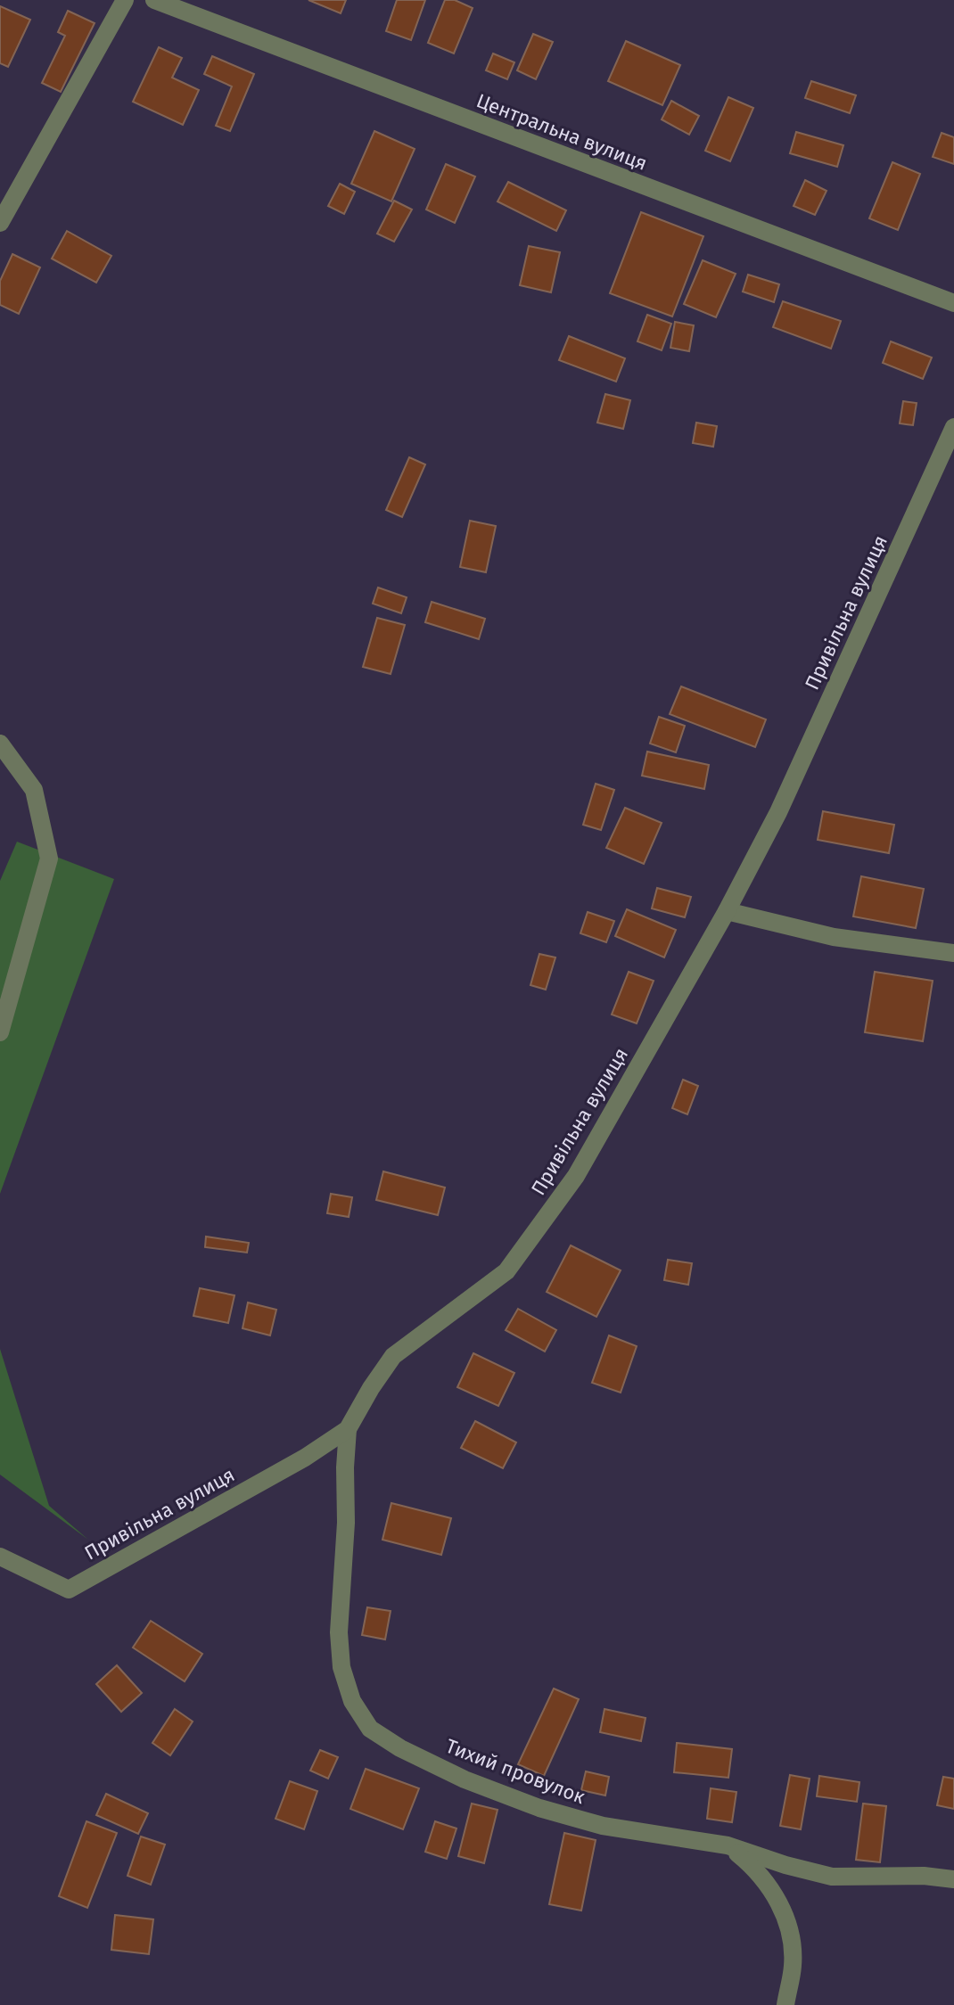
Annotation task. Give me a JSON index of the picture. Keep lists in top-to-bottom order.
{
  "streets": {
    "street": ["Центральна вулиця", "Привільна вулиця", "Тихий провулок"]
  },
  "crossings": [
    ["Привільна вулиця", "Тихий провулок"]
  ]
}
